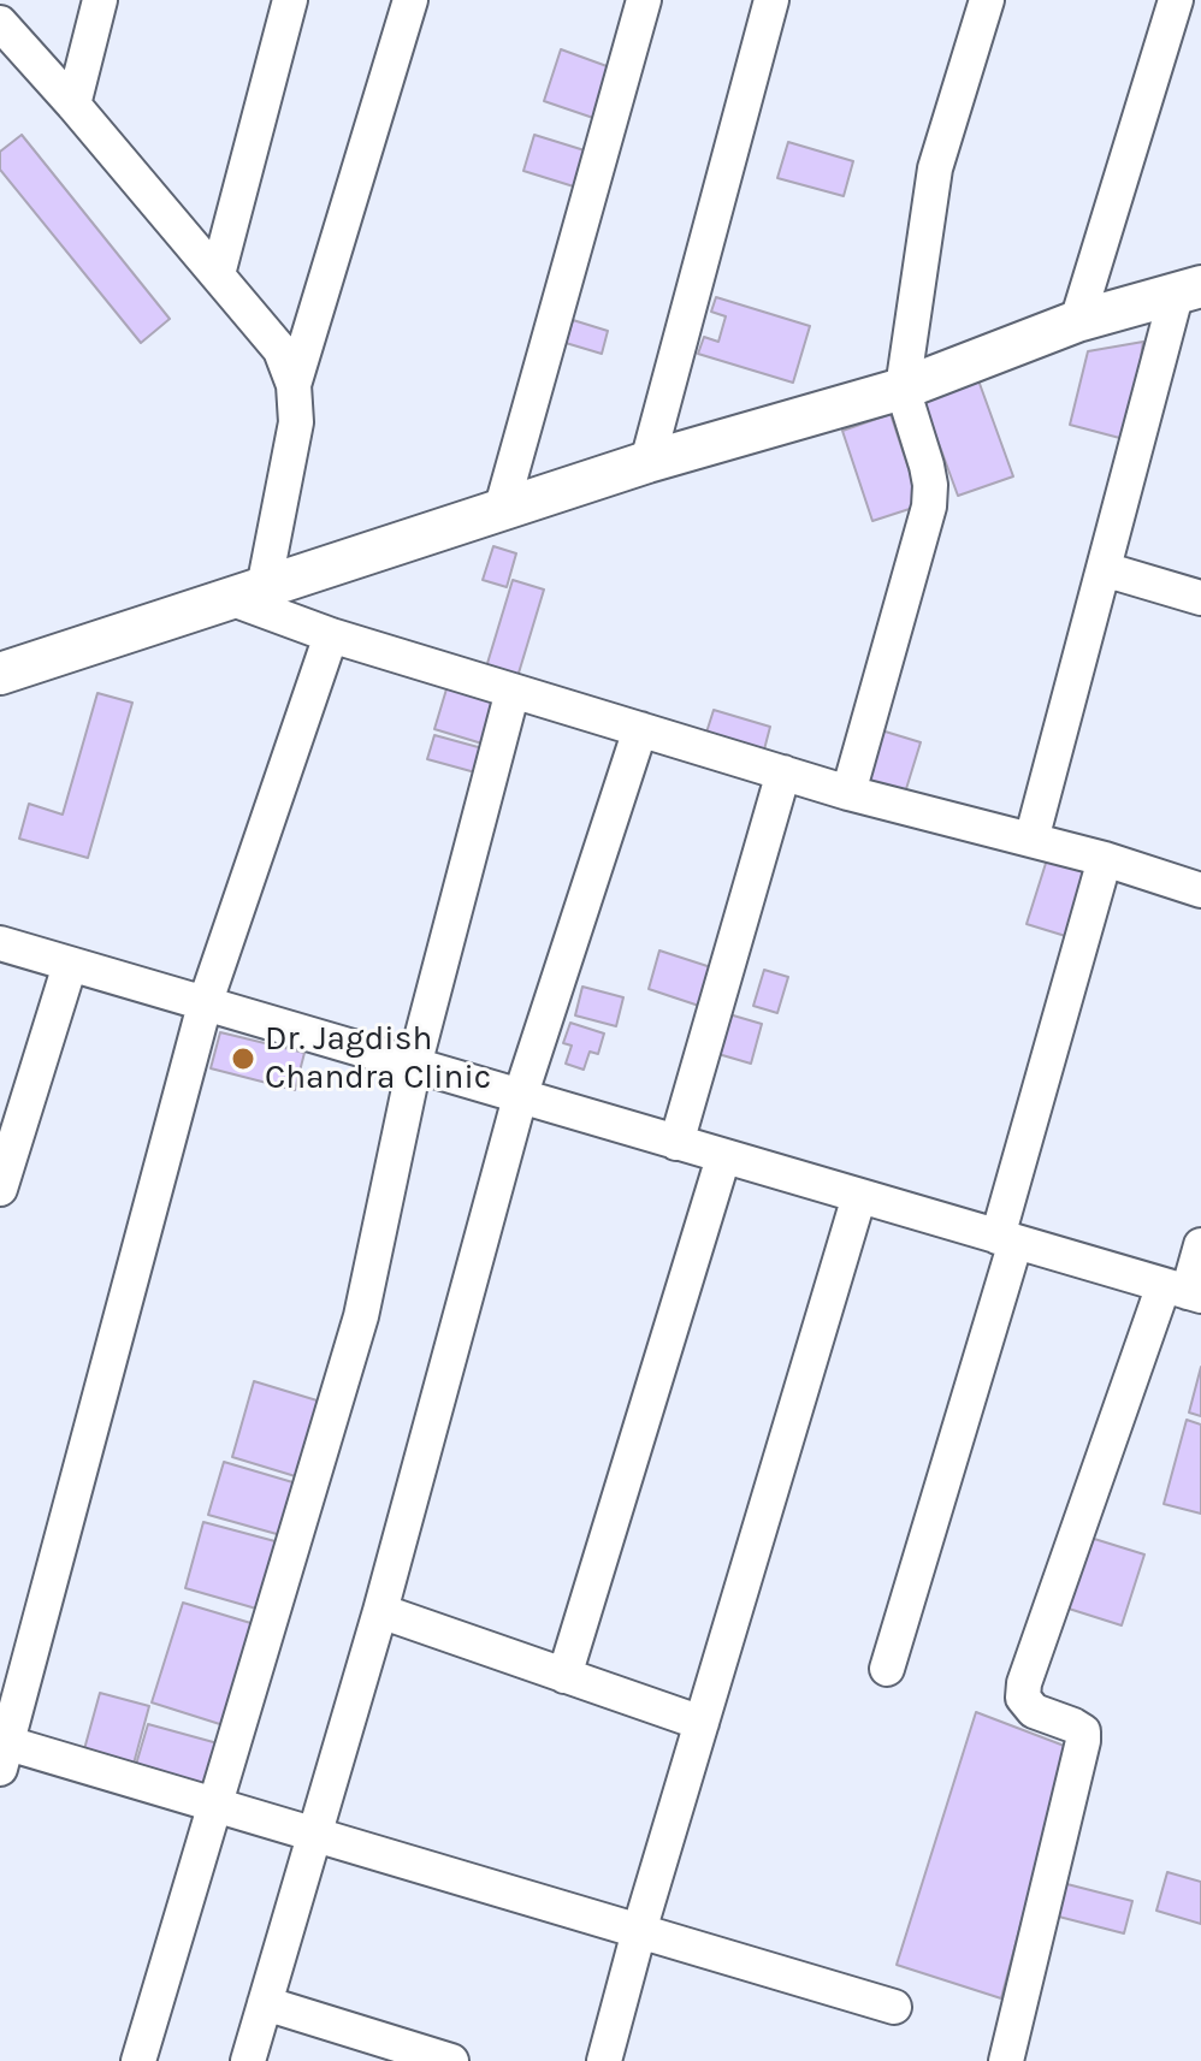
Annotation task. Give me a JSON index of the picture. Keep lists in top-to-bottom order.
{
  "places": ["Dr. Jagdish Chandra Clinic"]
}
